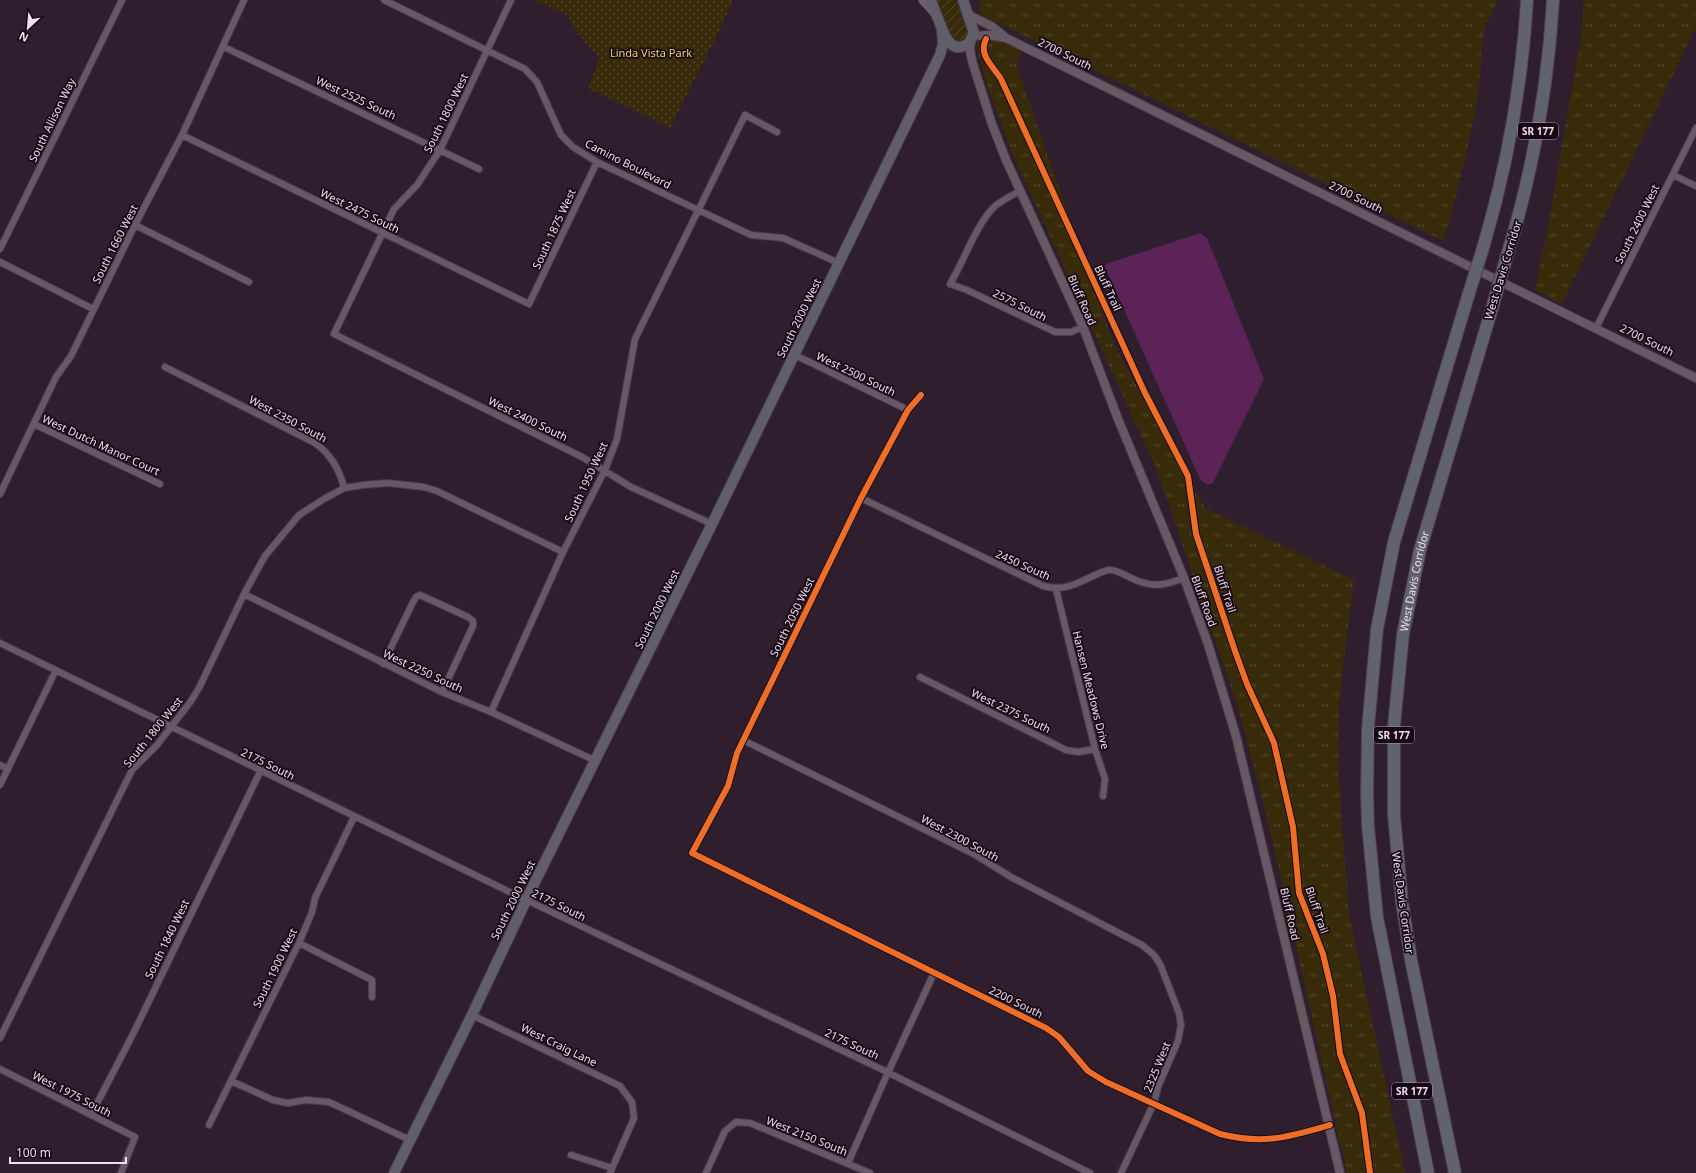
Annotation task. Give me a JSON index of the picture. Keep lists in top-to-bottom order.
{
  "streets": {
    "highway": ["SR 177", "West Davis Corridor"],
    "main road": ["South 2000 West"],
    "street": [
      "2700 South",
      "West 2525 South",
      "South 1800 West",
      "South Allison Way",
      "Camino Boulevard",
      "West 2475 South",
      "South 2400 West",
      "South 1875 West",
      "South 1660 West",
      "Bluff Road",
      "2575 South",
      "West 2500 South",
      "West 2350 South",
      "West 2400 South",
      "West Dutch Manor Court",
      "South 1950 West",
      "2450 South",
      "South 2050 West",
      "West 2250 South",
      "Hansen Meadows Drive",
      "West 2375 South",
      "2175 South",
      "West 2300 South",
      "South 1840 West",
      "South 1900 West",
      "2200 South",
      "West Craig Lane",
      "2325 West",
      "West 1975 South",
      "West 2150 South"
    ],
    "cycle path": ["Bluff Trail"]
  },
  "crossings": [
    ["2700 South", "South 2400 West"],
    ["West 2525 South", "South 1800 West"],
    ["West 2525 South", "South 1660 West"],
    ["South 1800 West", "Camino Boulevard"],
    ["South 1800 West", "West 2475 South"],
    ["South 1800 West", "West 2350 South"],
    ["South 1800 West", "West 2400 South"],
    ["South 1800 West", "West 2250 South"],
    ["South 1800 West", "2175 South"],
    ["Camino Boulevard", "South 1875 West"],
    ["Camino Boulevard", "South 2000 West"],
    ["Camino Boulevard", "South 1950 West"],
    ["West 2475 South", "South 1875 West"],
    ["West 2475 South", "South 1660 West"],
    ["South 1660 West", "West Dutch Manor Court"],
    ["Bluff Road", "2575 South"],
    ["Bluff Road", "2450 South"],
    ["Bluff Road", "2200 South"],
    ["South 2000 West", "West 2500 South"],
    ["South 2000 West", "West 2400 South"],
    ["South 2000 West", "West 2250 South"],
    ["South 2000 West", "2175 South"],
    ["South 2000 West", "West Craig Lane"],
    ["West 2500 South", "South 2050 West"],
    ["West 2400 South", "South 1950 West"],
    ["South 1950 West", "West 2250 South"],
    ["2450 South", "South 2050 West"],
    ["2450 South", "Hansen Meadows Drive"],
    ["South 2050 West", "West 2300 South"],
    ["South 2050 West", "2200 South"],
    ["Hansen Meadows Drive", "West 2375 South"],
    ["2175 South", "South 1840 West"],
    ["2175 South", "South 1900 West"],
    ["West 2300 South", "2325 West"],
    ["South 1840 West", "West 1975 South"],
    ["2200 South", "2325 West"]
  ],
  "parks": ["Linda Vista Park"],
  "scale_bar": "100 m",
  "north": "bottom left"
}
